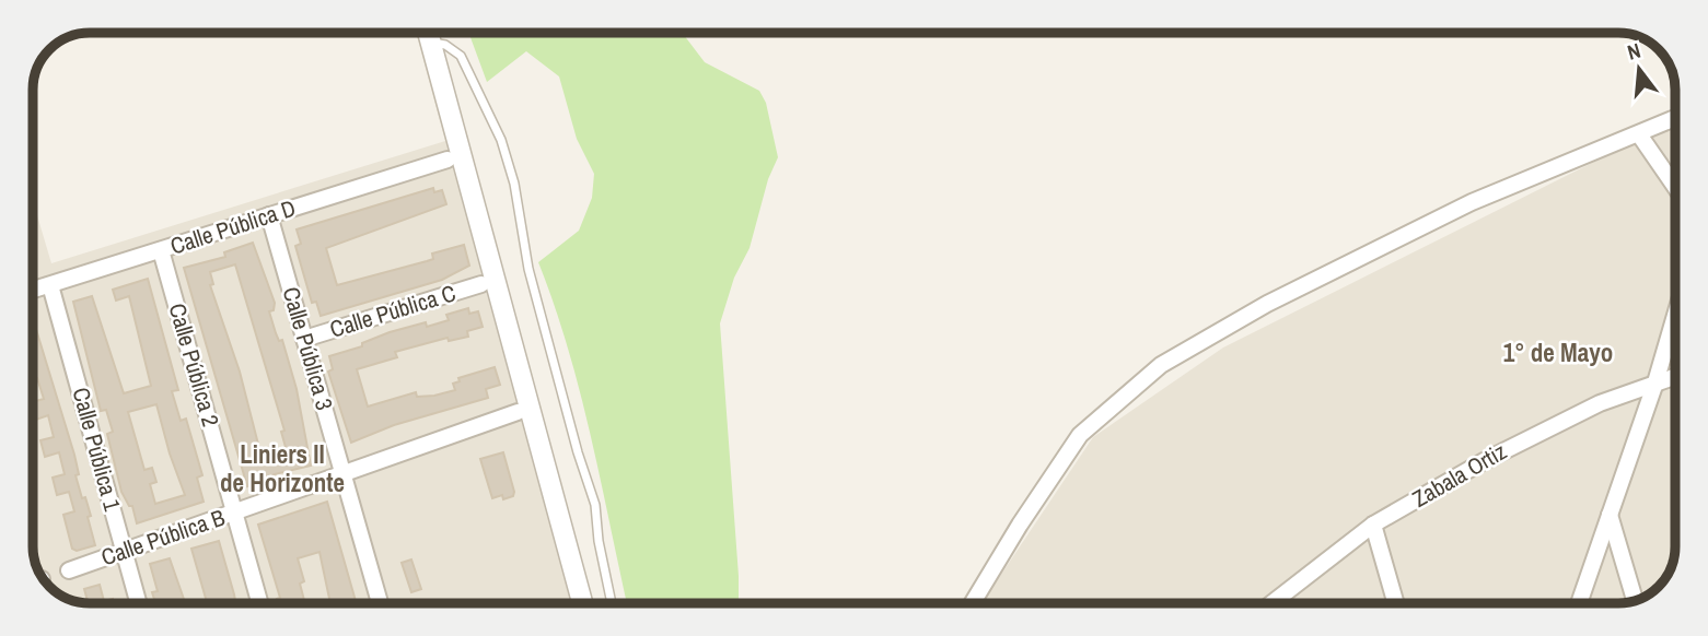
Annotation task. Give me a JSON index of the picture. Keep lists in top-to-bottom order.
{
  "streets": {
    "street": [
      "Calle Pública D",
      "Calle Pública C",
      "Calle Pública 3",
      "Calle Pública 2",
      "Calle Pública 1",
      "Zabala Ortiz",
      "Calle Pública B"
    ]
  },
  "crossings": [
    ["Calle Pública D", "Calle Pública 3"],
    ["Calle Pública D", "Calle Pública 2"],
    ["Calle Pública D", "Calle Pública 1"],
    ["Calle Pública C", "Calle Pública 3"],
    ["Calle Pública 3", "Calle Pública B"],
    ["Calle Pública 2", "Calle Pública B"],
    ["Calle Pública 1", "Calle Pública B"]
  ],
  "districts": ["1° de Mayo", "Liniers II de Horizonte"],
  "north": "top"
}
